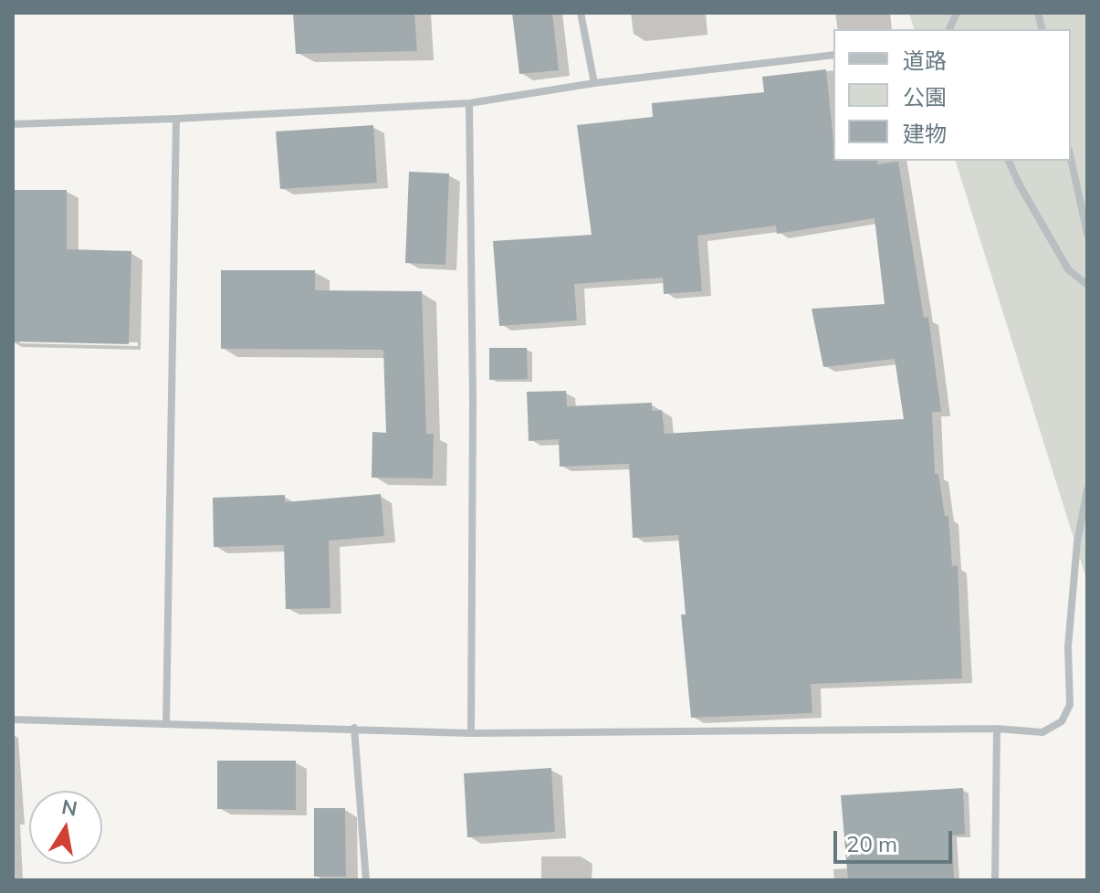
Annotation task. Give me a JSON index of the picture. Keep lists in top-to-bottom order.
{
  "legend": ["道路", "公園", "建物"],
  "scale_bar": "20 m",
  "north": "top"
}
